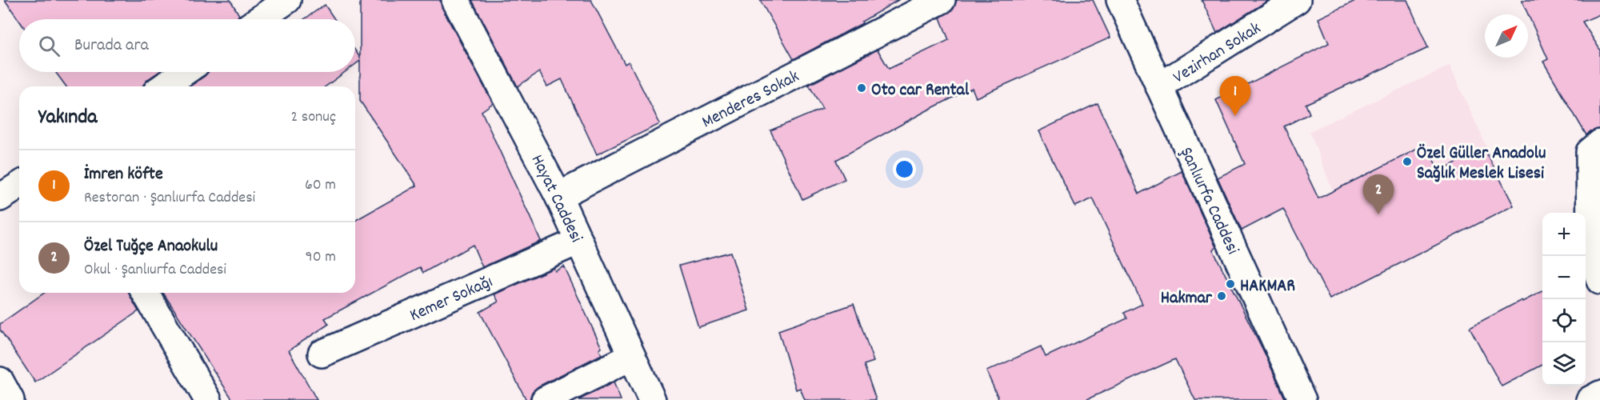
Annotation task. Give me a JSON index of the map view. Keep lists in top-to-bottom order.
{
  "streets": {
    "street": [
      "Vezirhan Sokak",
      "Menderes Sokak",
      "Hayat Caddesi",
      "Şanlıurfa Caddesi",
      "Kemer Sokağı"
    ]
  },
  "crossings": [
    ["Vezirhan Sokak", "Şanlıurfa Caddesi"],
    ["Menderes Sokak", "Hayat Caddesi"],
    ["Hayat Caddesi", "Kemer Sokağı"]
  ],
  "places": [
    "Oto car Rental",
    "Özel Güller Anadolu Sağlık Meslek Lisesi",
    "HAKMAR",
    "Hakmar"
  ],
  "north": "top right",
  "page": {
    "search": "Burada ara",
    "pins": ["1", "2"],
    "heading": ["Yakında", "2 sonuç"],
    "list": [
      {
        "mark": "1",
        "name": "İmren köfte",
        "note": "Restoran · Şanlıurfa Caddesi",
        "value": "60 m"
      },
      {
        "mark": "2",
        "name": "Özel Tuğçe Anaokulu",
        "note": "Okul · Şanlıurfa Caddesi",
        "value": "90 m"
      }
    ],
    "map_buttons": ["+", "−"]
  }
}
